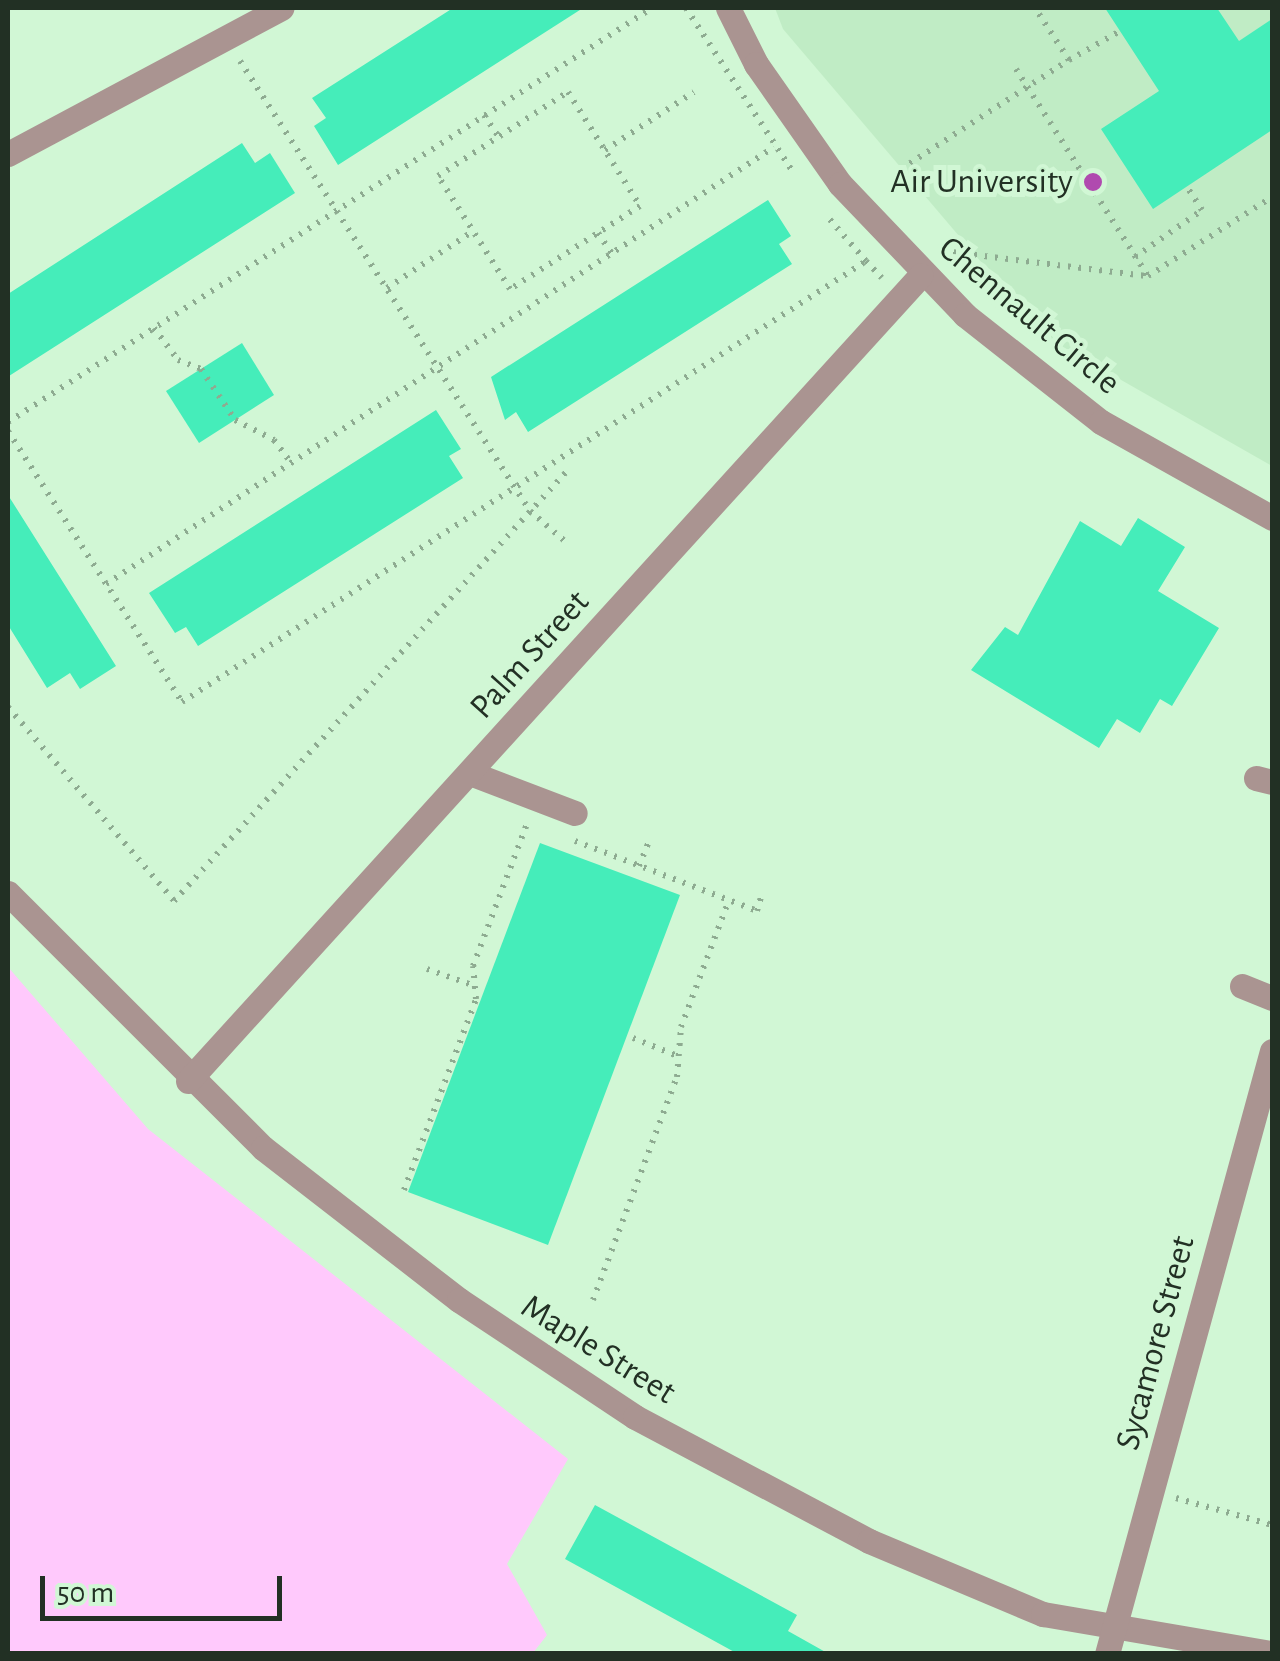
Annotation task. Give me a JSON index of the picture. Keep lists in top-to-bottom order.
{
  "streets": {
    "street": [
      "Chennault Circle",
      "Palm Street",
      "Sycamore Street",
      "Maple Street"
    ]
  },
  "crossings": [
    ["Chennault Circle", "Palm Street"],
    ["Palm Street", "Maple Street"],
    ["Sycamore Street", "Maple Street"]
  ],
  "places": ["Air University"],
  "scale_bar": "50 m"
}
